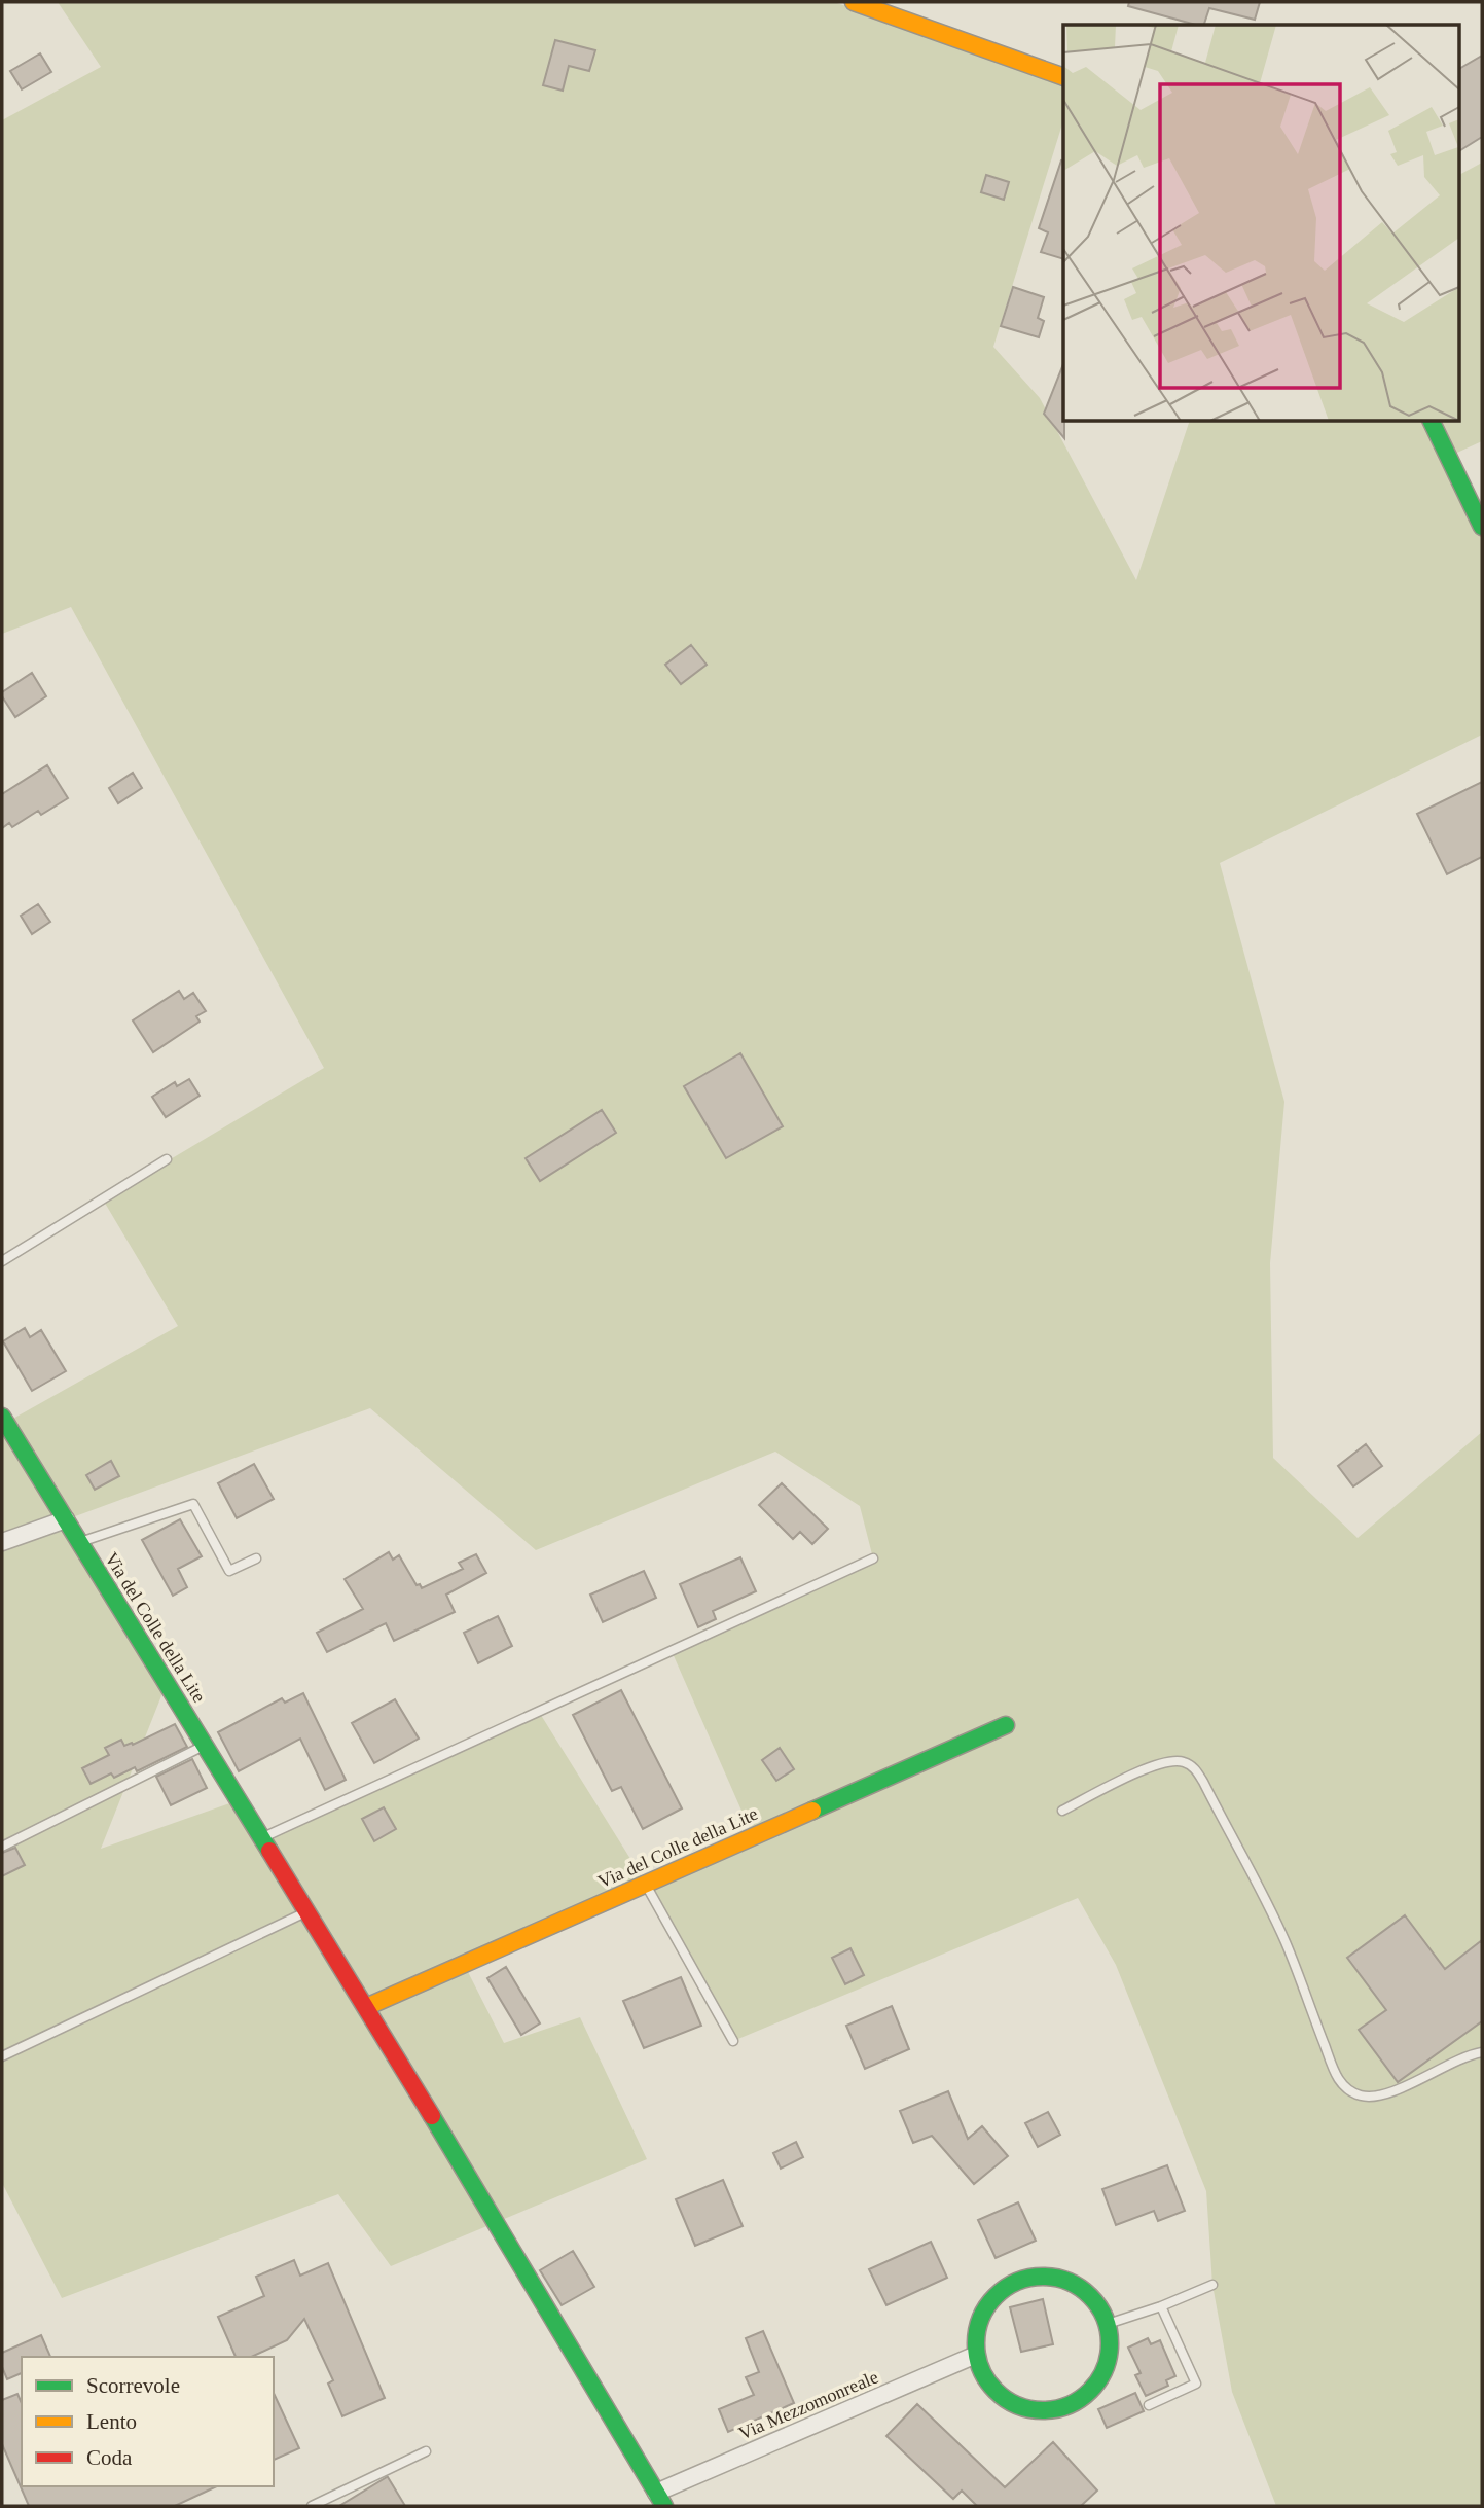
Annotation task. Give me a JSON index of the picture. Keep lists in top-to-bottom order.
{
  "streets": {
    "street": ["Via del Colle della Lite", "Via Mezzomonreale"]
  },
  "crossings": [
    ["Via del Colle della Lite", "Via Mezzomonreale"]
  ],
  "legend": ["Scorrevole", "Lento", "Coda"]
}
